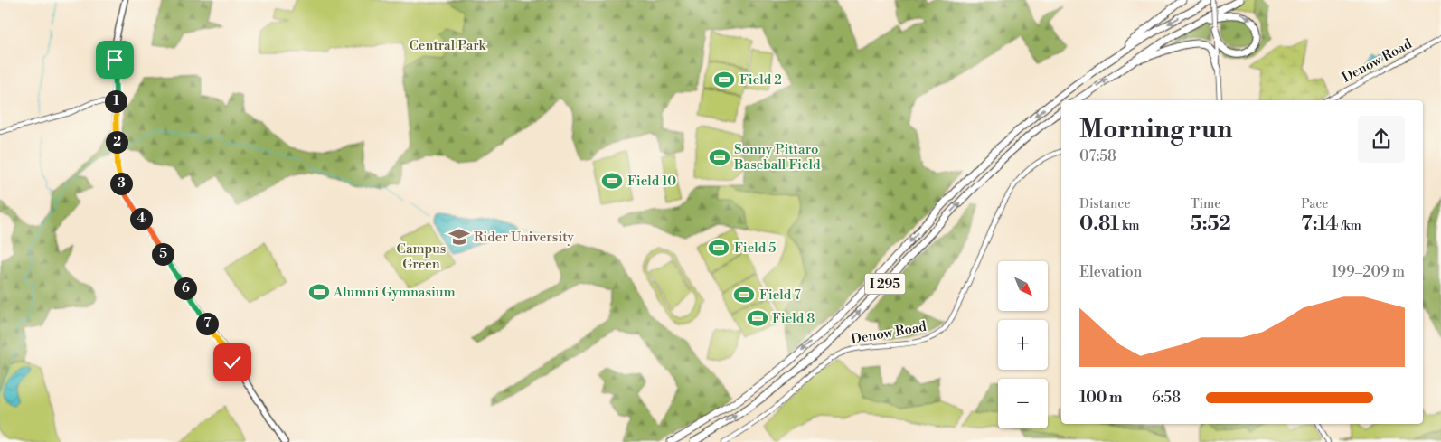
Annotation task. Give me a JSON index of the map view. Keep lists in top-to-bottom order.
{
  "streets": {
    "highway": ["I 295"],
    "street": ["Denow Road"]
  },
  "parks": ["Central Park", "Campus Green"],
  "places": {
    "sports": [
      "Field 2",
      "Sonny Pittaro Baseball Field",
      "Field 10",
      "Field 5",
      "Alumni Gymnasium",
      "Field 7",
      "Field 8"
    ],
    "school or university": ["Rider University"]
  },
  "north": "bottom right",
  "page": {
    "pins": [
      "1",
      "2",
      "3",
      "4",
      "5",
      "6",
      "7"
    ],
    "heading": ["Morning run", "07:58"],
    "stats": [
      ["Distance", "0.81 km"],
      ["Time", "5:52"],
      ["Pace", "7:14 /km"]
    ],
    "chart": ["Elevation", "199–209 m"],
    "map_buttons": ["+", "−"],
    "list": [
      {
        "name": "100 m",
        "note": "6:58"
      }
    ]
  }
}
